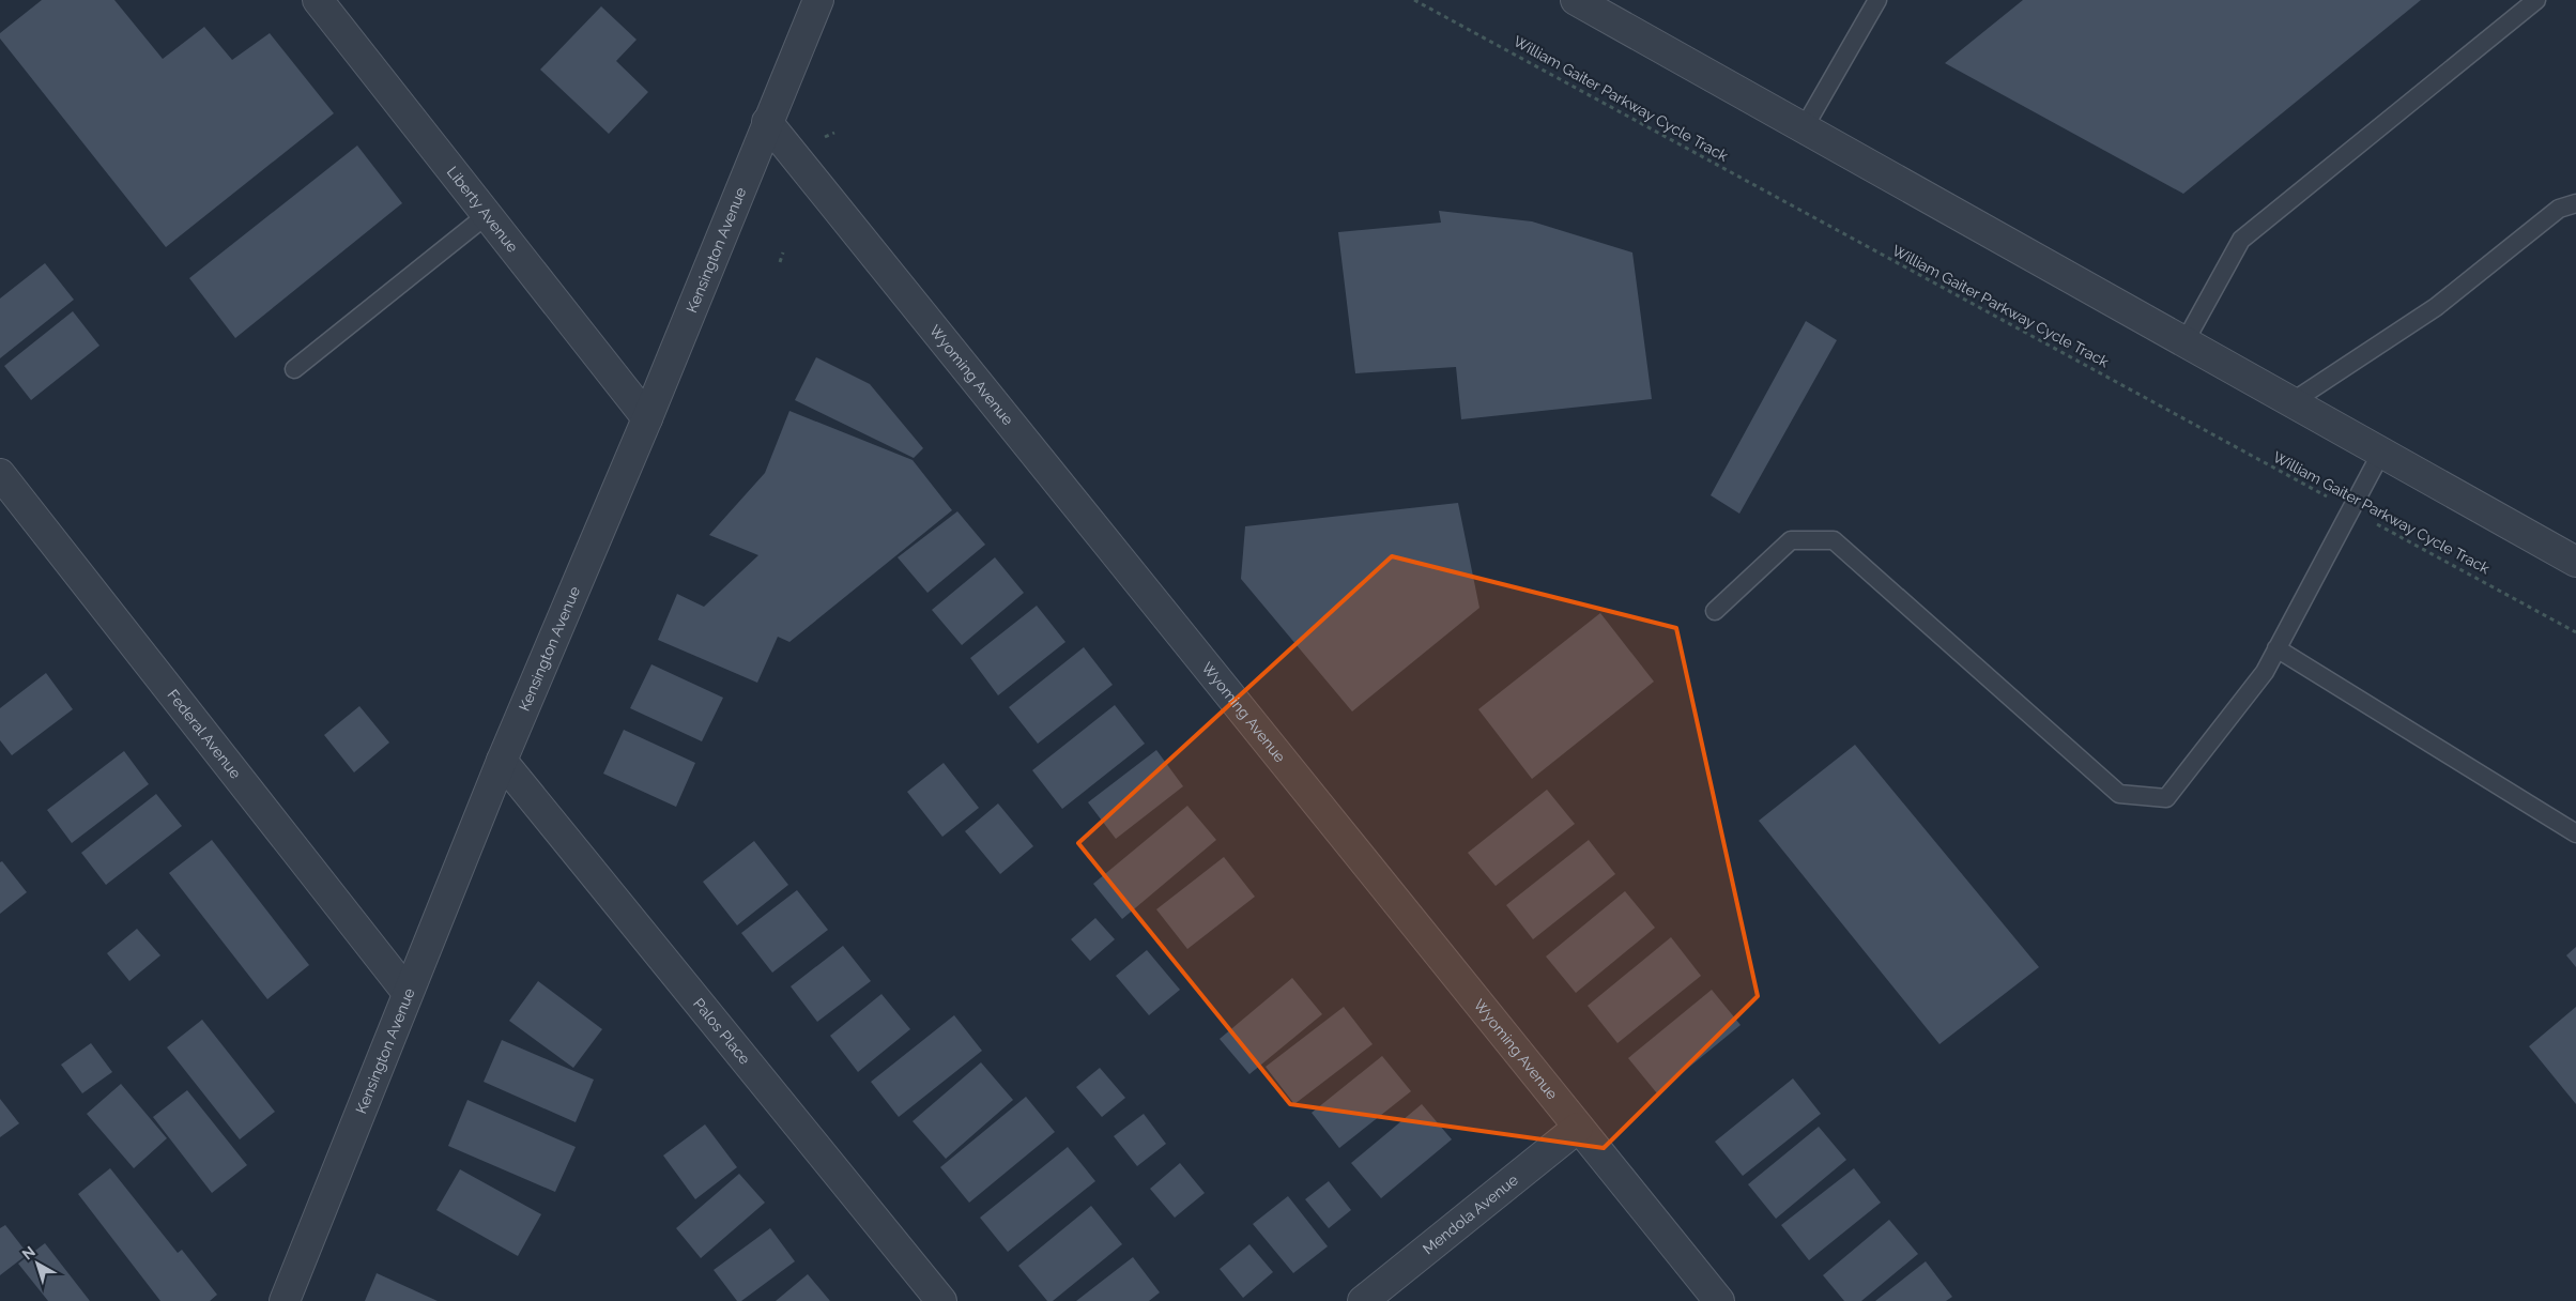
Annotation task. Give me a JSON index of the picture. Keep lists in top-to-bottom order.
{
  "streets": {
    "street": [
      "Liberty Avenue",
      "Kensington Avenue",
      "Wyoming Avenue",
      "Federal Avenue",
      "Palos Place",
      "Mendola Avenue"
    ],
    "path": ["William Gaiter Parkway Cycle Track"]
  },
  "crossings": [
    ["Liberty Avenue", "Kensington Avenue"],
    ["Kensington Avenue", "Wyoming Avenue"],
    ["Kensington Avenue", "Federal Avenue"],
    ["Kensington Avenue", "Palos Place"],
    ["Wyoming Avenue", "Mendola Avenue"]
  ],
  "north": "top left"
}
